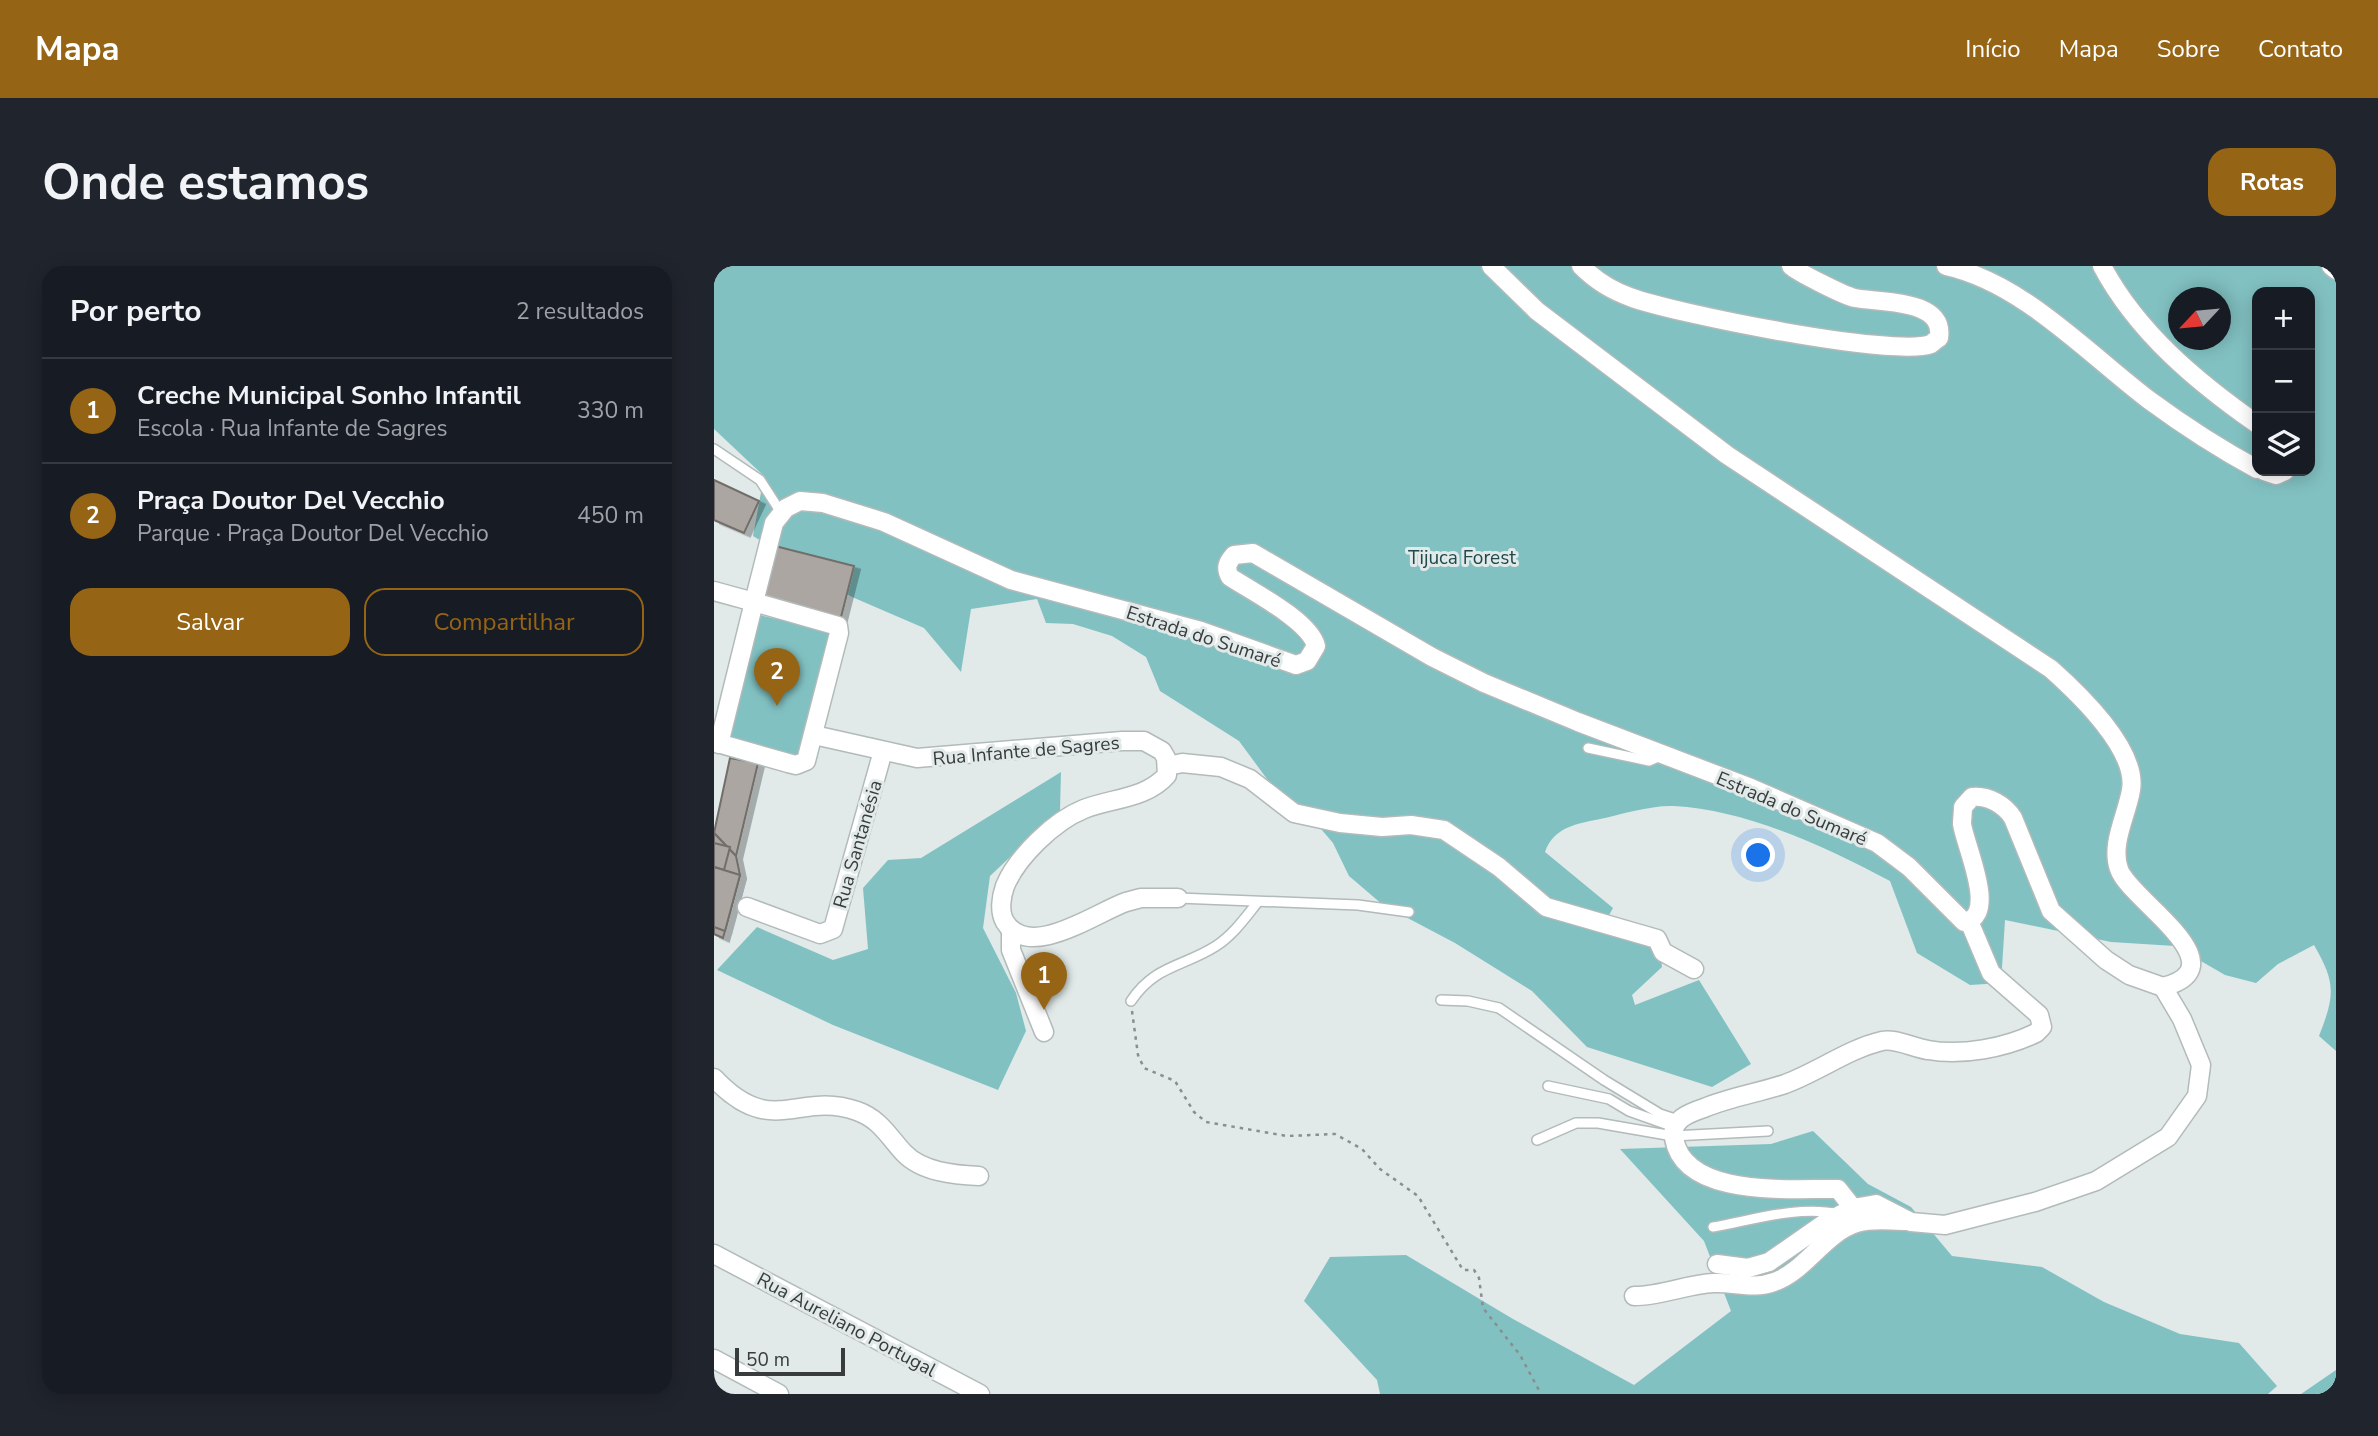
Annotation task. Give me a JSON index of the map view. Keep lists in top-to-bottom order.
{
  "streets": {
    "street": [
      "Estrada do Sumaré",
      "Rua Infante de Sagres",
      "Rua Santanésia",
      "Rua Aureliano Portugal"
    ]
  },
  "crossings": [
    ["Rua Infante de Sagres", "Rua Santanésia"]
  ],
  "parks": ["Tijuca Forest"],
  "scale_bar": "50 m",
  "north": "bottom left",
  "page": {
    "header": "Mapa",
    "nav": [
      "Início",
      "Mapa",
      "Sobre",
      "Contato"
    ],
    "buttons": [
      "Rotas",
      ["Salvar", "Compartilhar"]
    ],
    "title": "Onde estamos",
    "heading": ["Por perto", "2 resultados"],
    "map_buttons": ["+", "−"],
    "list": [
      {
        "mark": "1",
        "name": "Creche Municipal Sonho Infantil",
        "note": "Escola · Rua Infante de Sagres",
        "value": "330 m"
      },
      {
        "mark": "2",
        "name": "Praça Doutor Del Vecchio",
        "note": "Parque · Praça Doutor Del Vecchio",
        "value": "450 m"
      }
    ],
    "pins": ["2", "1"],
    "scale": "50 m"
  }
}
